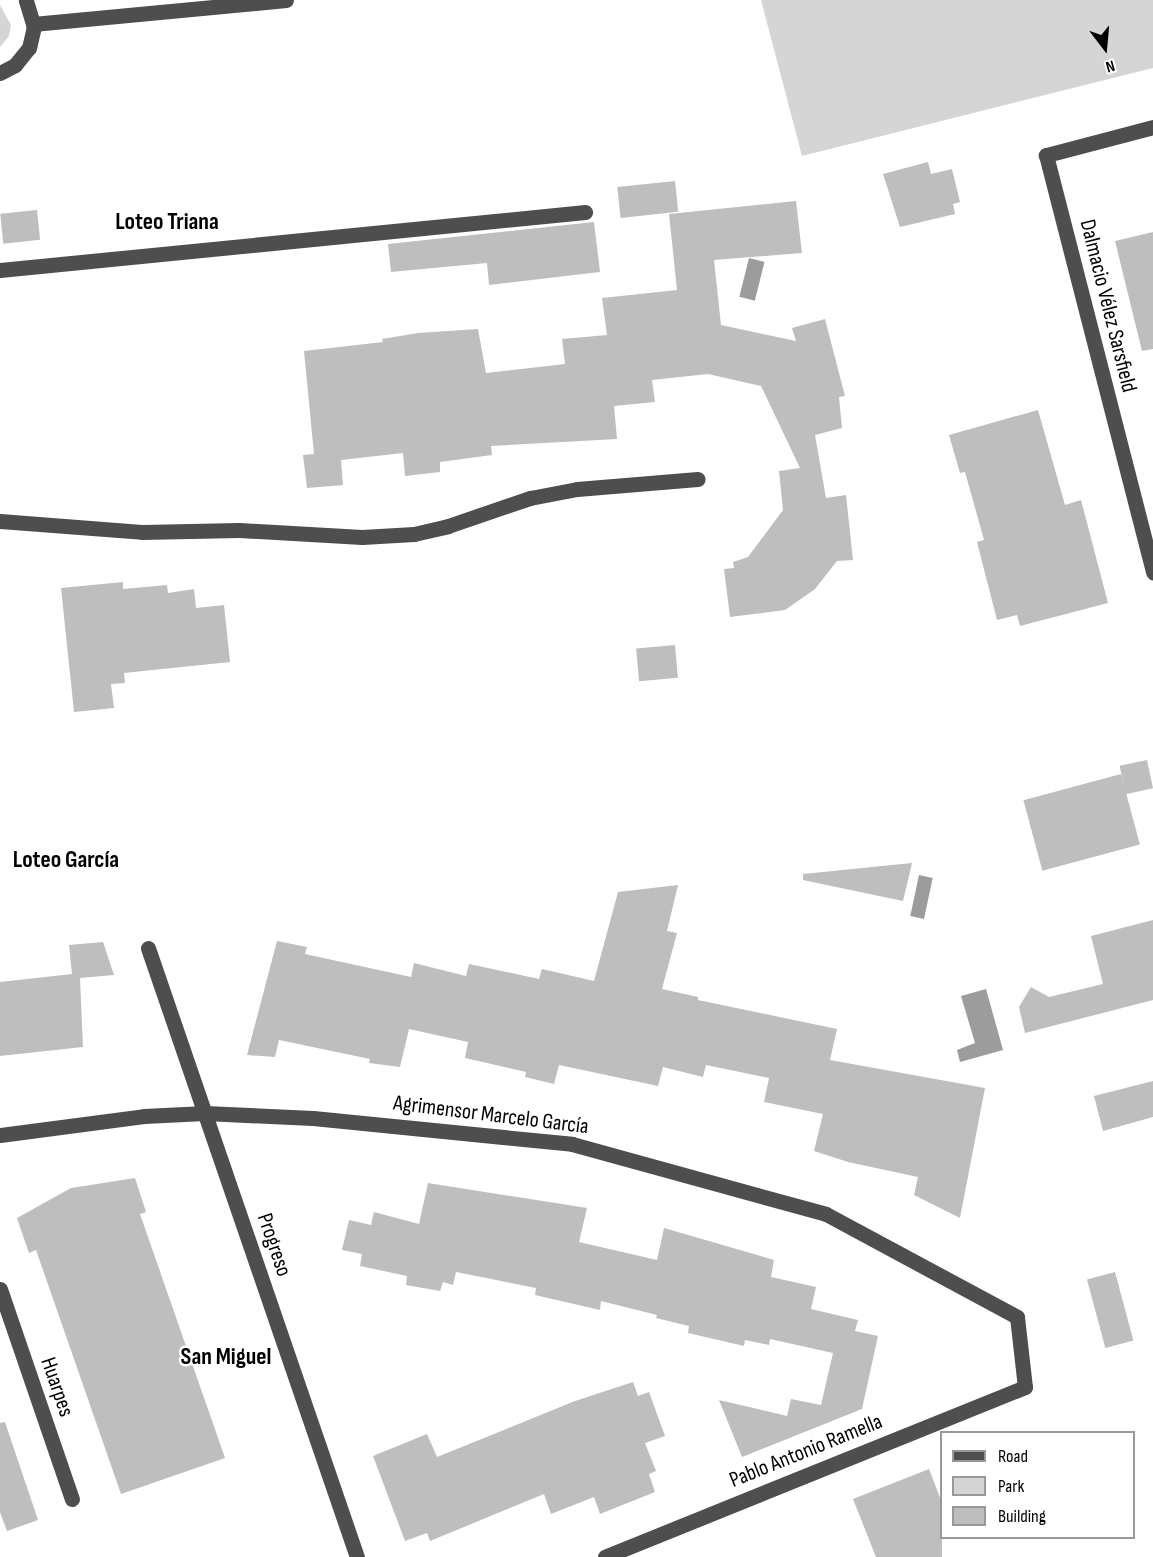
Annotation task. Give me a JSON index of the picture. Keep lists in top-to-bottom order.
{
  "streets": {
    "street": [
      "Dalmacio Vélez Sarsfield",
      "Agrimensor Marcelo García",
      "Progreso",
      "Huarpes",
      "Pablo Antonio Ramella"
    ]
  },
  "crossings": [
    ["Agrimensor Marcelo García", "Progreso"],
    ["Agrimensor Marcelo García", "Pablo Antonio Ramella"]
  ],
  "districts": ["Loteo Triana", "Loteo García", "San Miguel"],
  "legend": ["Road", "Park", "Building"],
  "north": "bottom"
}
